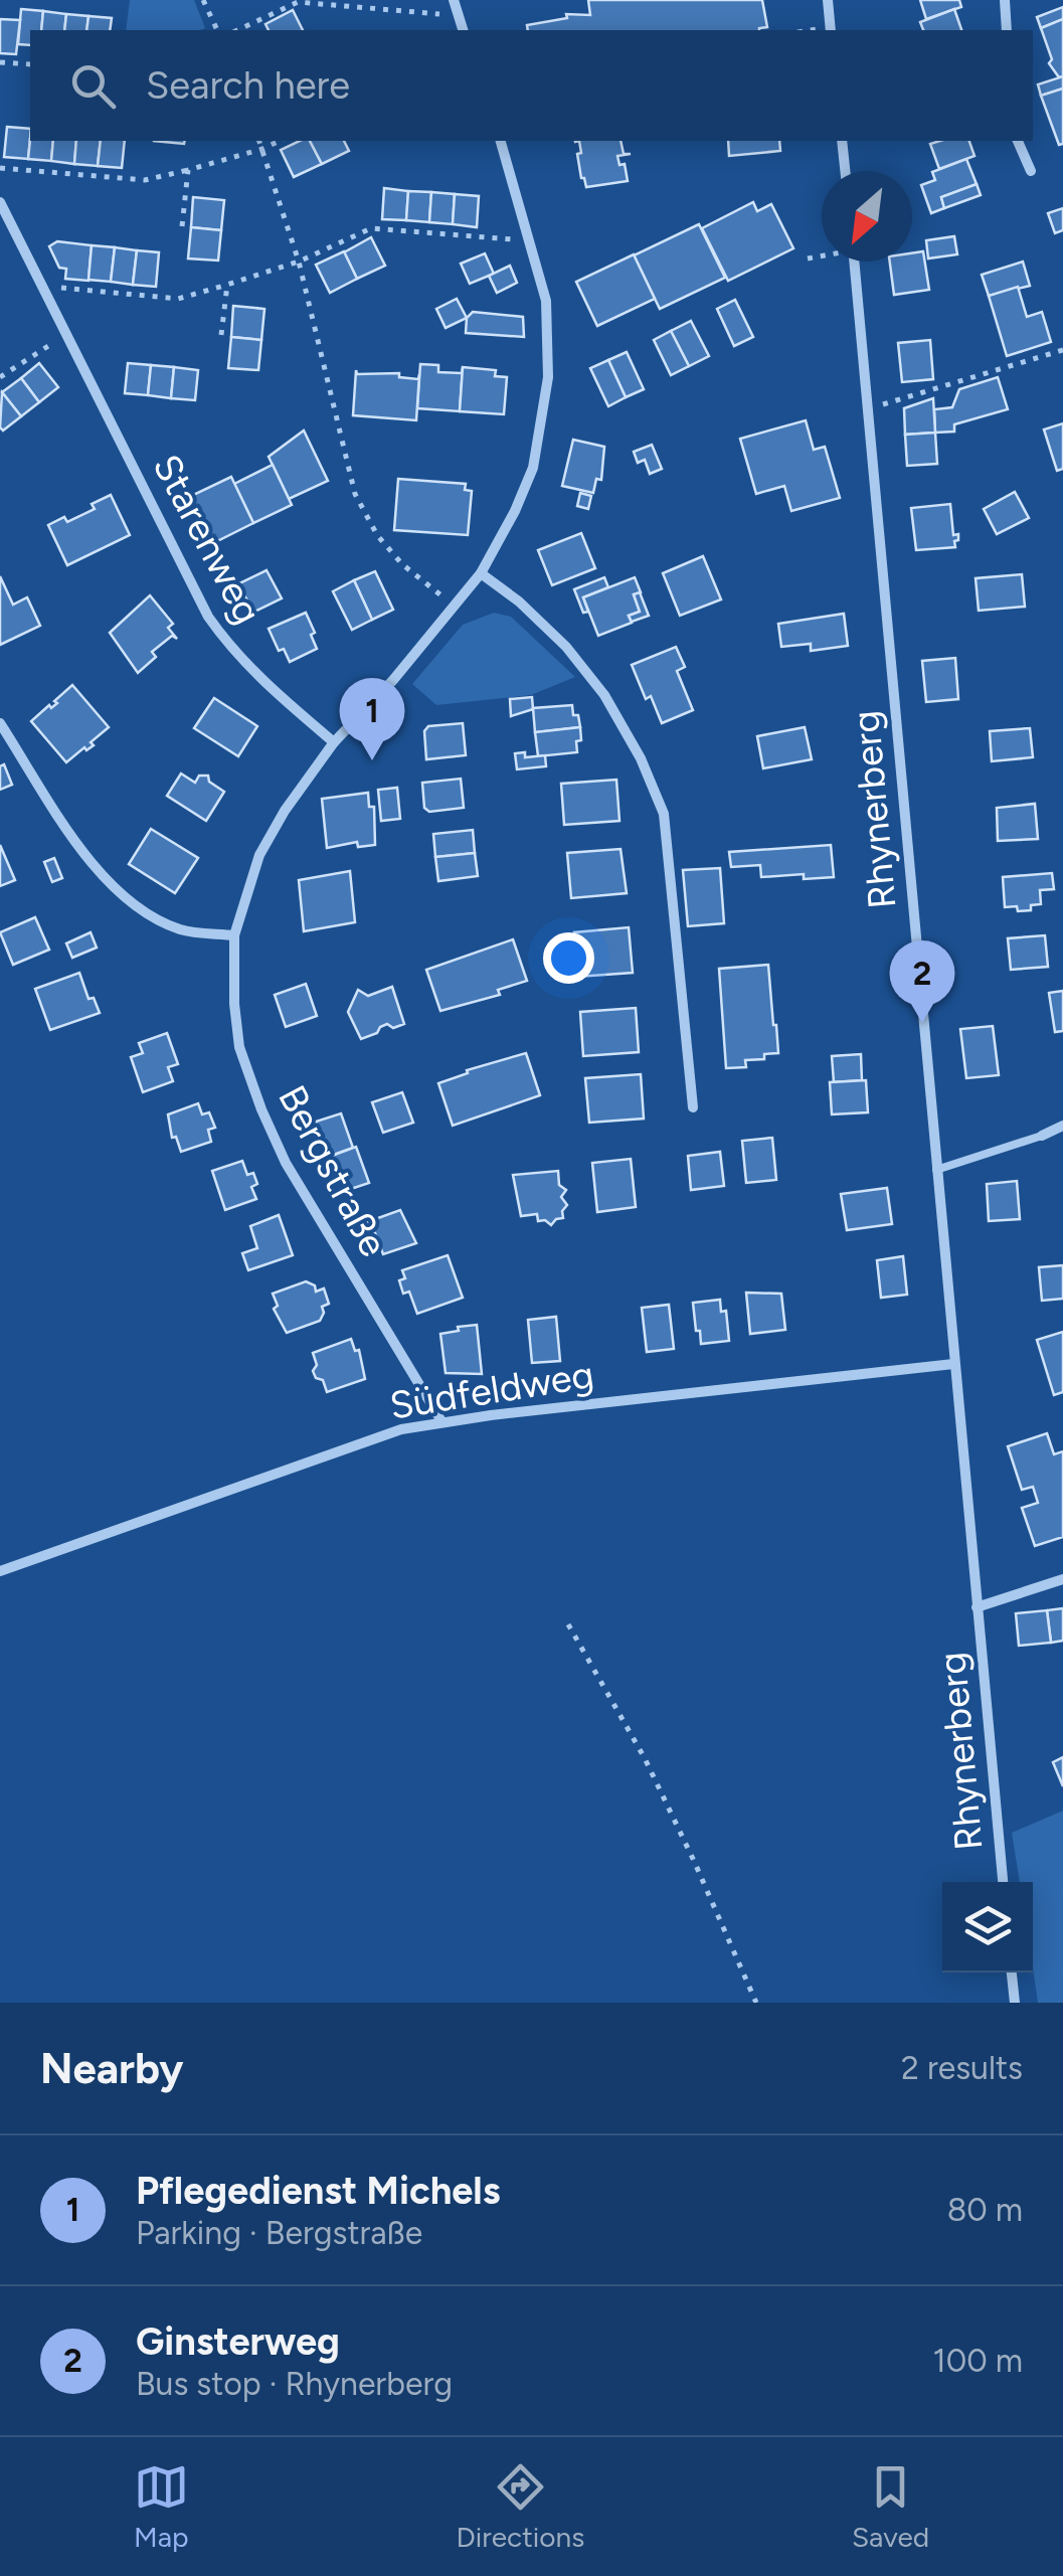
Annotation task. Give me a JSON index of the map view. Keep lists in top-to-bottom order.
{
  "streets": {
    "street": [
      "Starenweg",
      "Rhynerberg",
      "Bergstraße",
      "Südfeldweg"
    ]
  },
  "crossings": [
    ["Starenweg", "Bergstraße"],
    ["Rhynerberg", "Südfeldweg"],
    ["Bergstraße", "Südfeldweg"]
  ],
  "north": "bottom left",
  "page": {
    "search": "Search here",
    "pins": ["1", "2"],
    "heading": ["Nearby", "2 results"],
    "list": [
      {
        "mark": "1",
        "name": "Pflegedienst Michels",
        "note": "Parking · Bergstraße",
        "value": "80 m"
      },
      {
        "mark": "2",
        "name": "Ginsterweg",
        "note": "Bus stop · Rhynerberg",
        "value": "100 m"
      }
    ],
    "nav": ["Map", "Directions", "Saved"]
  }
}
